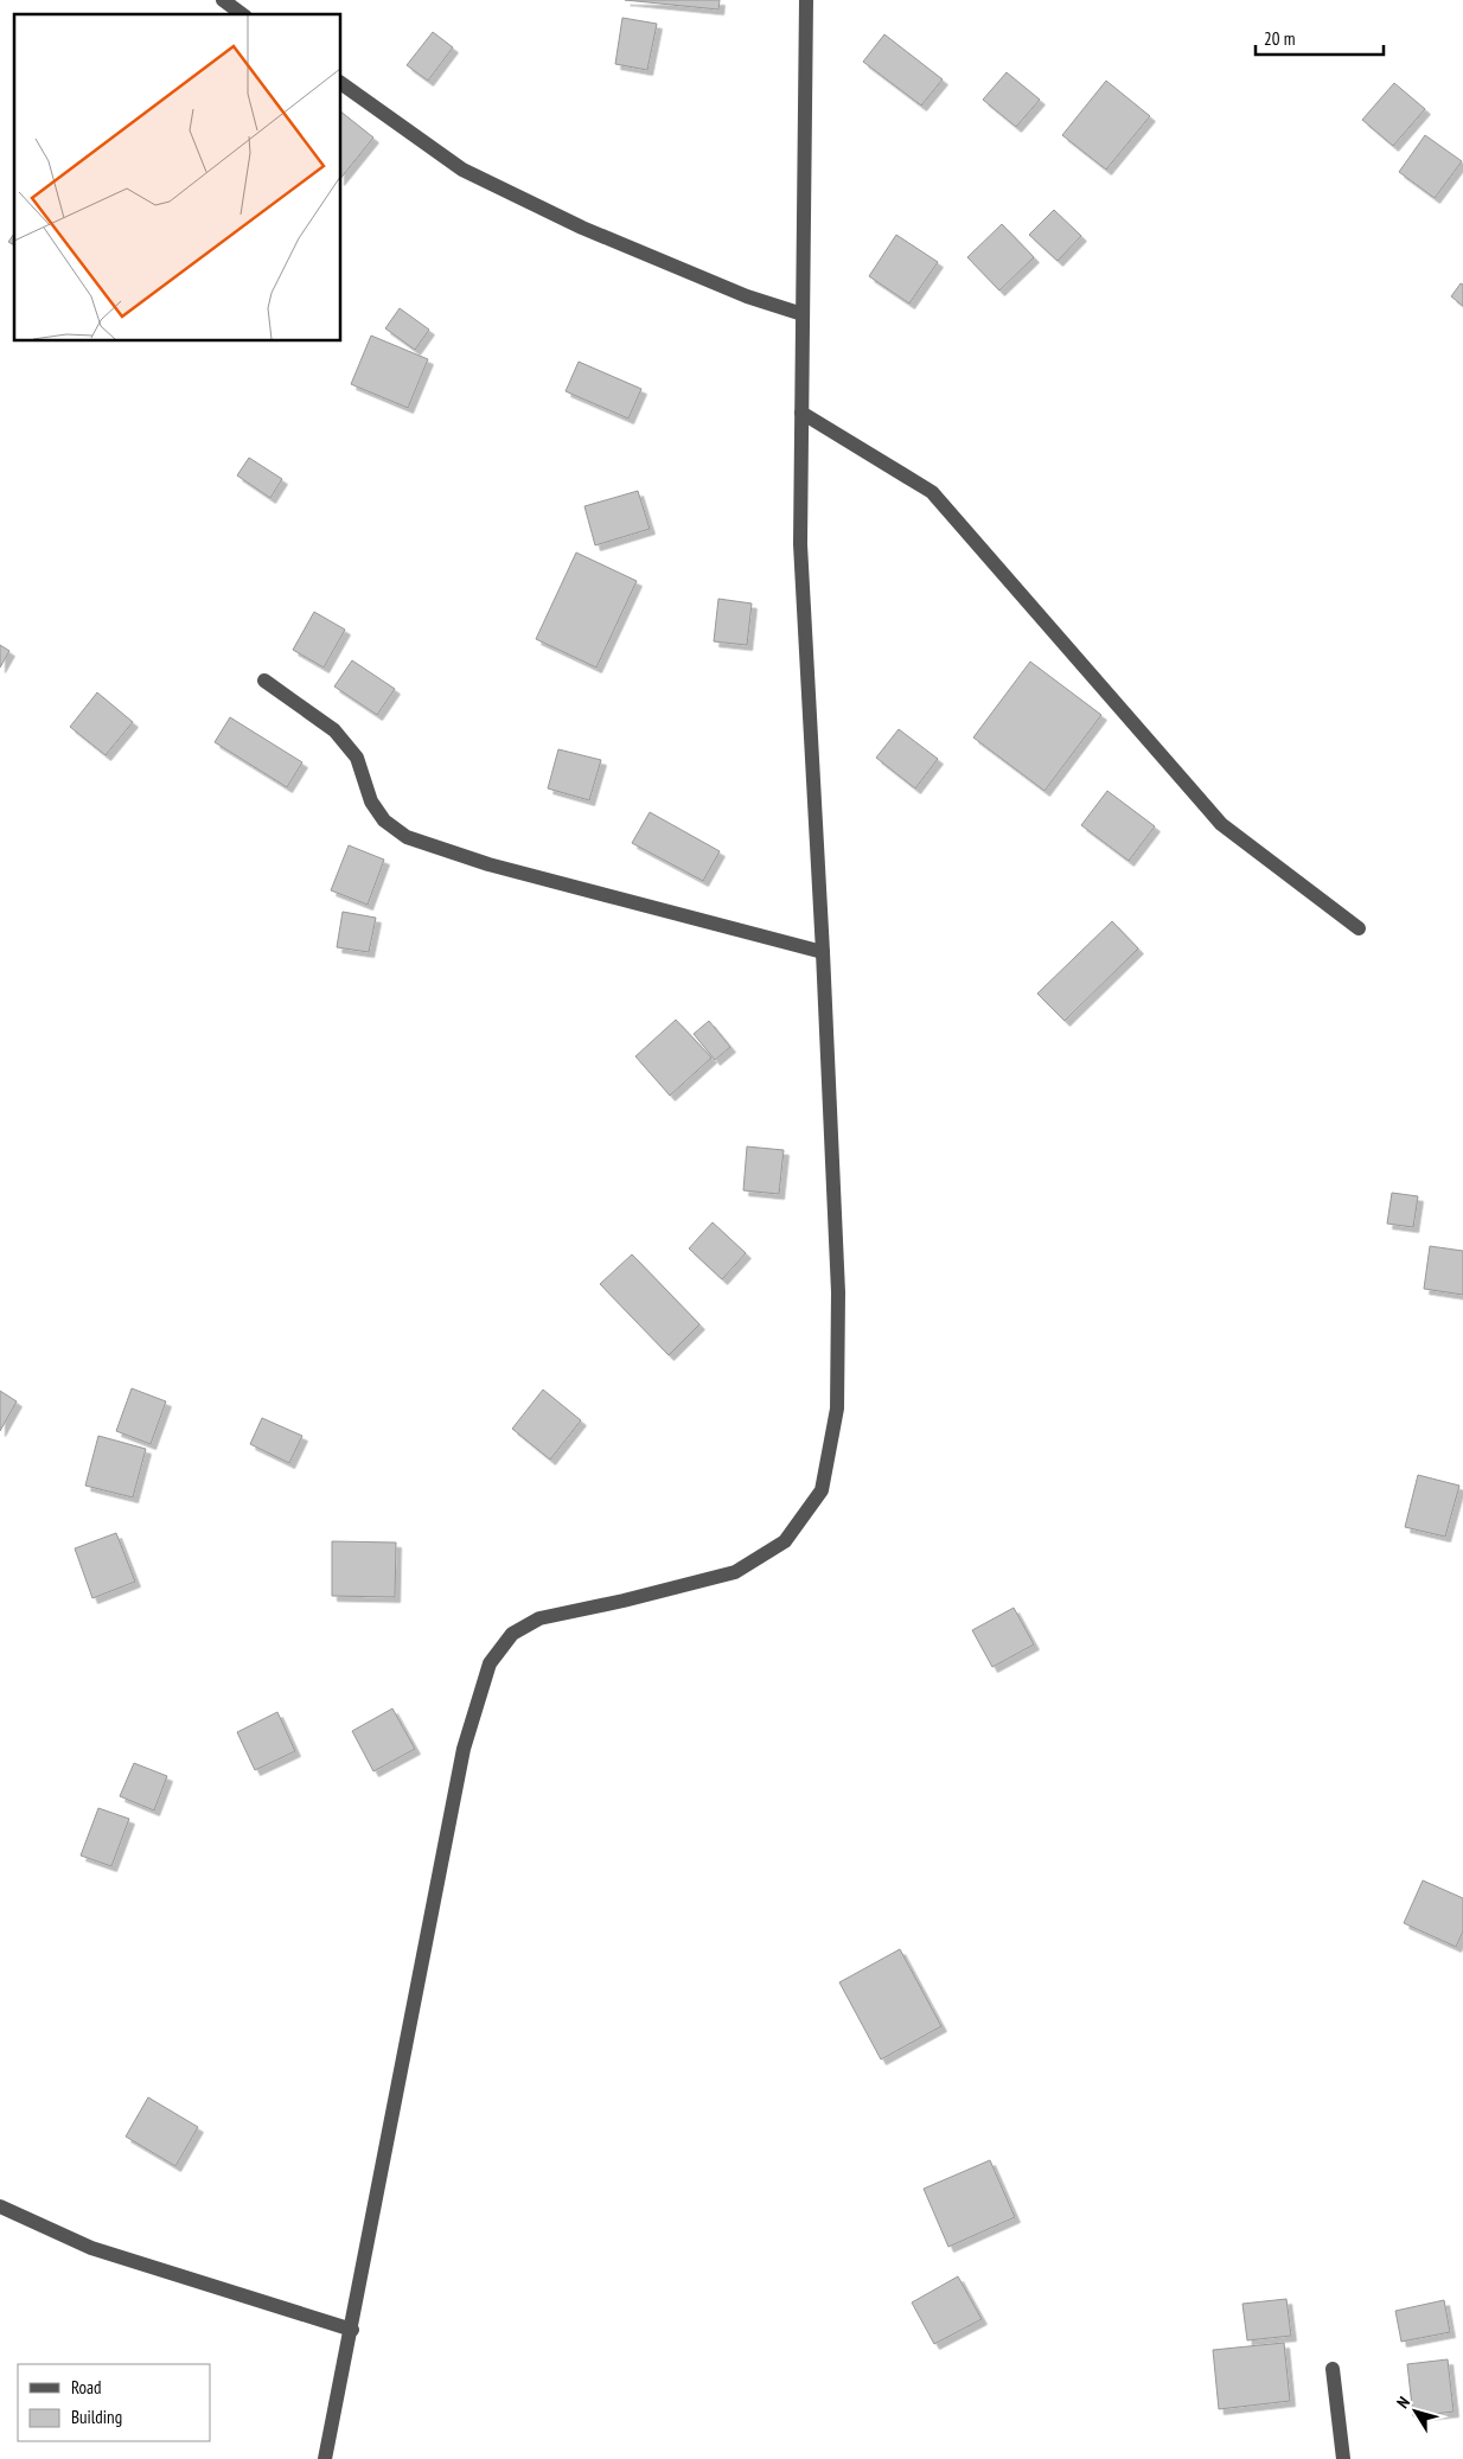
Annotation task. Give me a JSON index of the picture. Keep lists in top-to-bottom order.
{
  "legend": ["Road", "Building"],
  "scale_bar": "20 m",
  "north": "top left"
}
